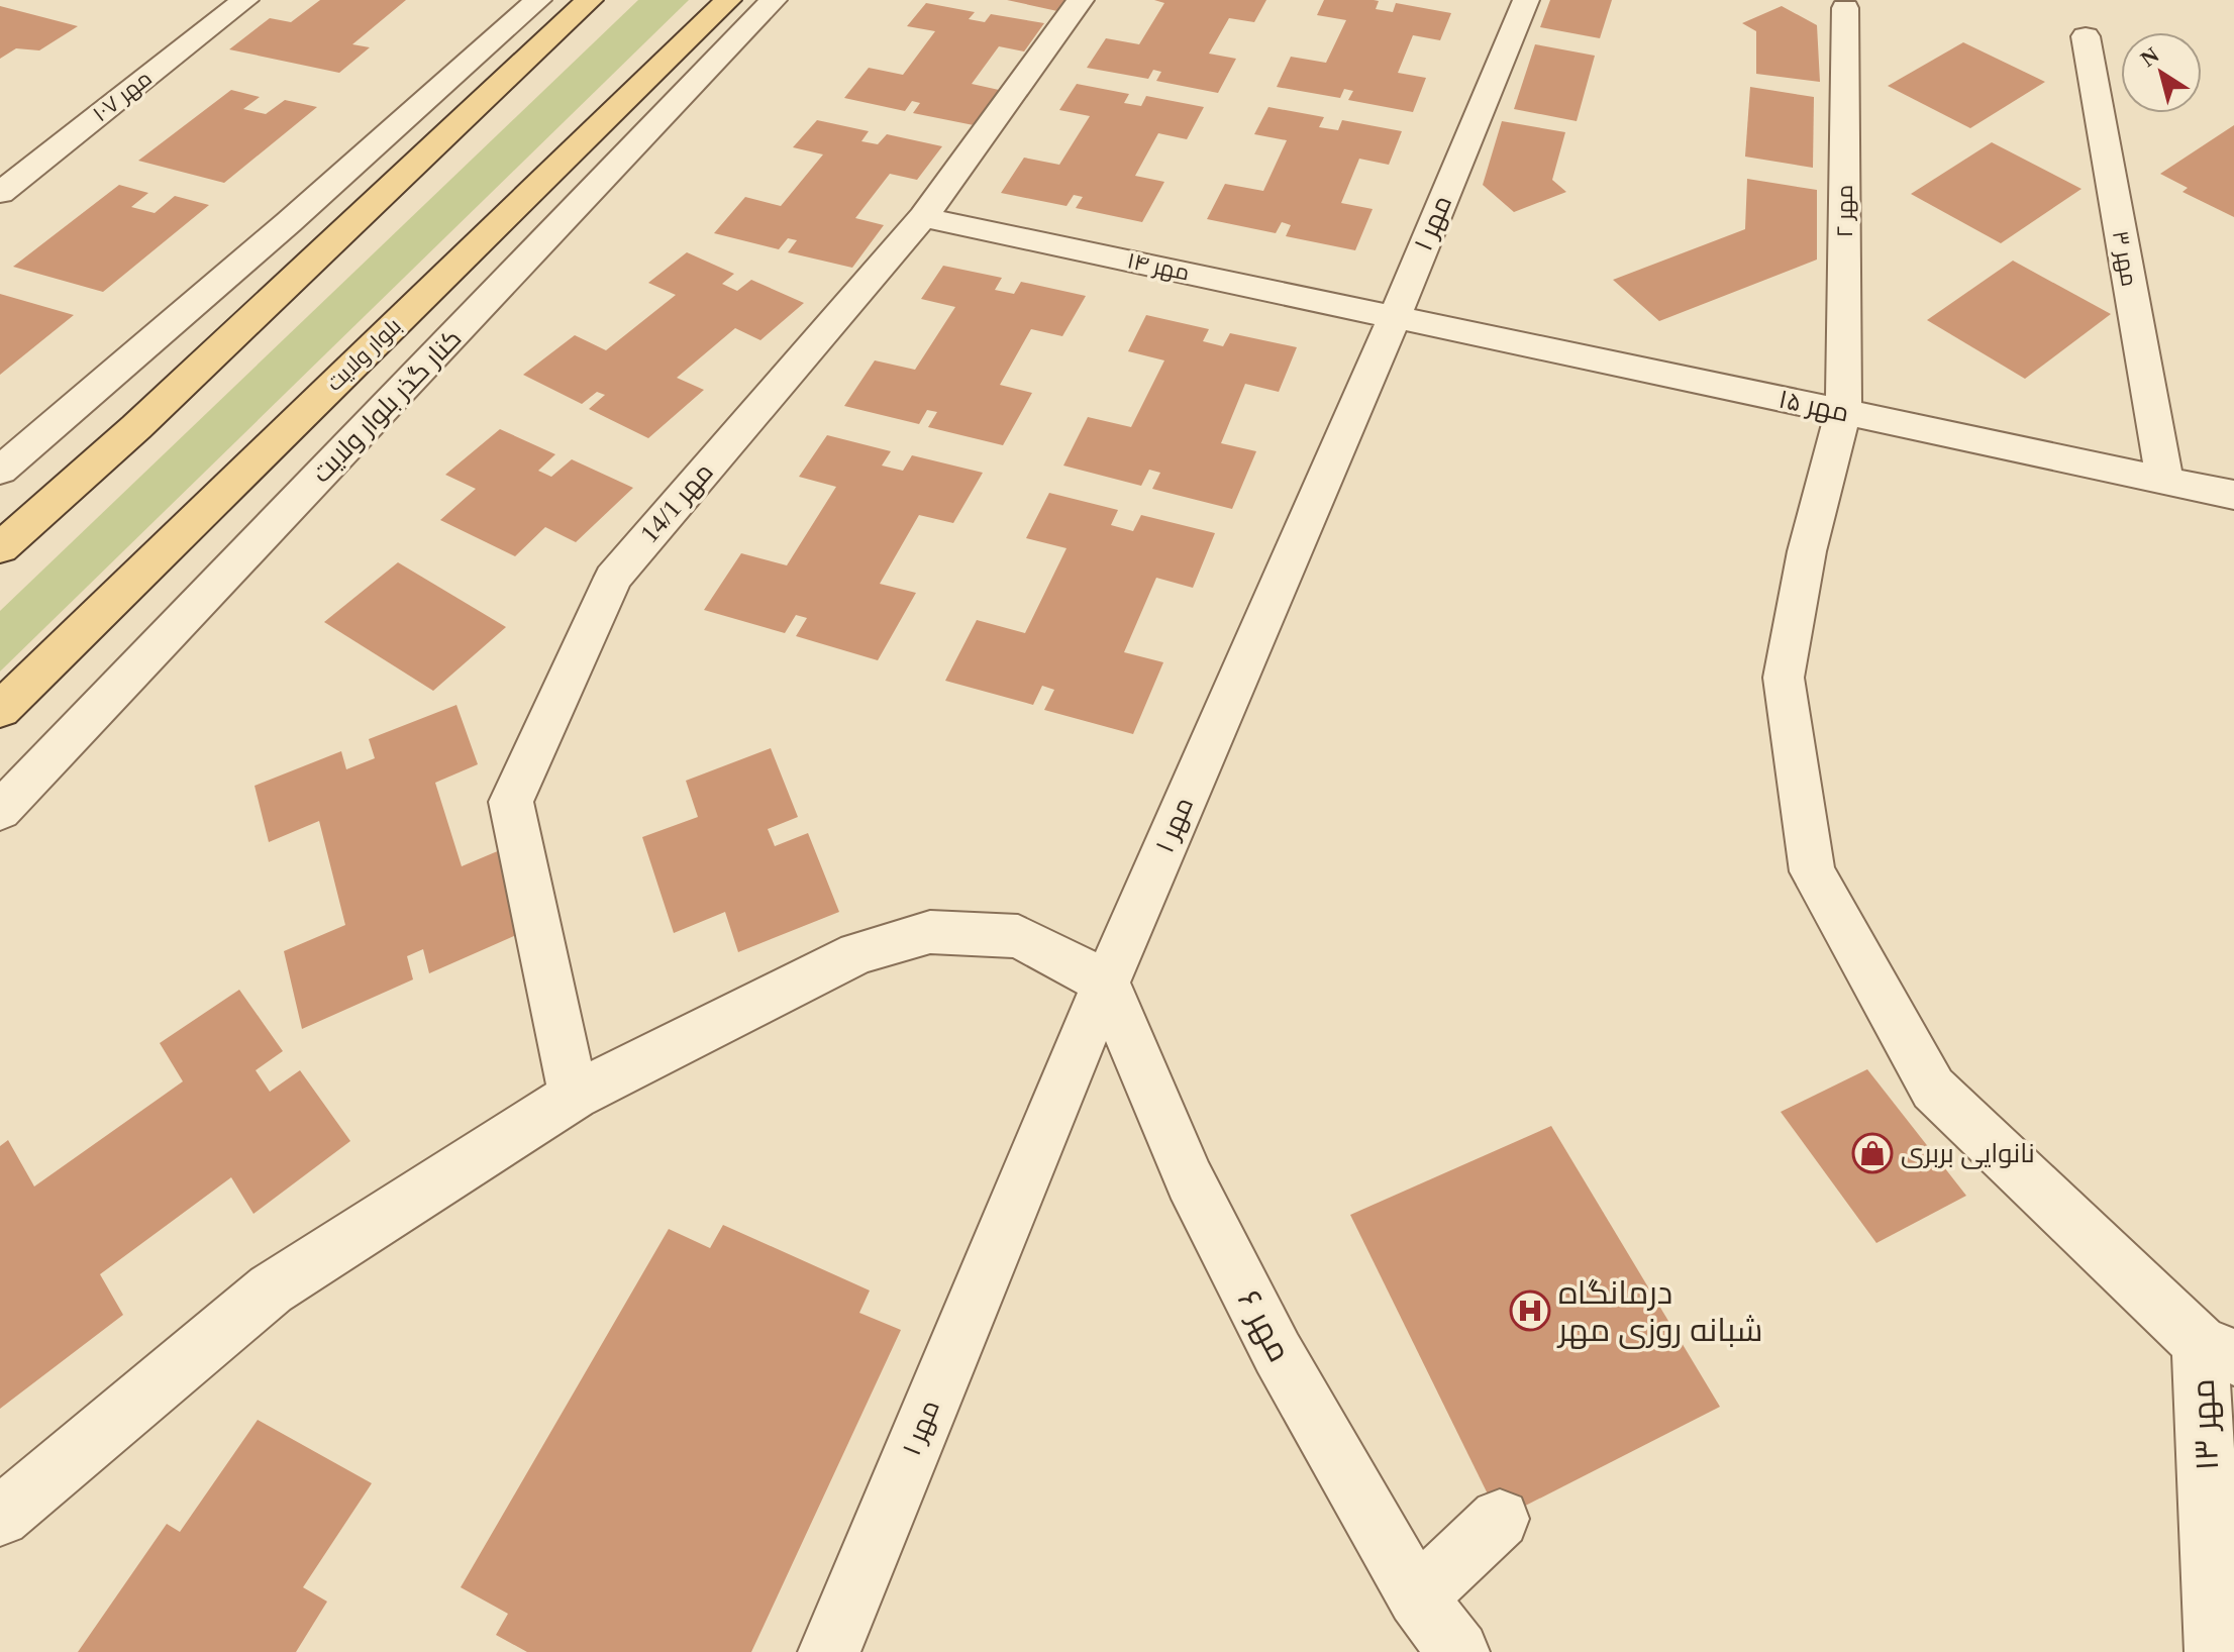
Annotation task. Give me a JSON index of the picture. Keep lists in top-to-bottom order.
{
  "streets": {
    "main road": ["بلوار ولایت"],
    "street": [
      "مهر ۱۰۷",
      "مهر ۲",
      "مهر ۱",
      "مهر ۳",
      "مهر ۱۴",
      "کنار گذر بلوار ولایت",
      "مهر ۱۵",
      "مهر 14/1",
      "مهر ۶",
      "مهر ۱۳"
    ]
  },
  "crossings": [
    ["مهر ۲", "مهر ۱۵"],
    ["مهر ۲", "مهر ۱۳"],
    ["مهر ۱", "مهر ۱۴"],
    ["مهر ۱", "مهر ۱۵"],
    ["مهر ۱", "مهر ۶"],
    ["مهر ۳", "مهر ۱۵"],
    ["مهر ۱۴", "مهر ۱۵"],
    ["مهر ۱۴", "مهر 14/1"]
  ],
  "places": {
    "shop": ["نانوایی بربری"],
    "hospital": ["درمانگاه شبانه روزی مهر"]
  },
  "north": "top left"
}
